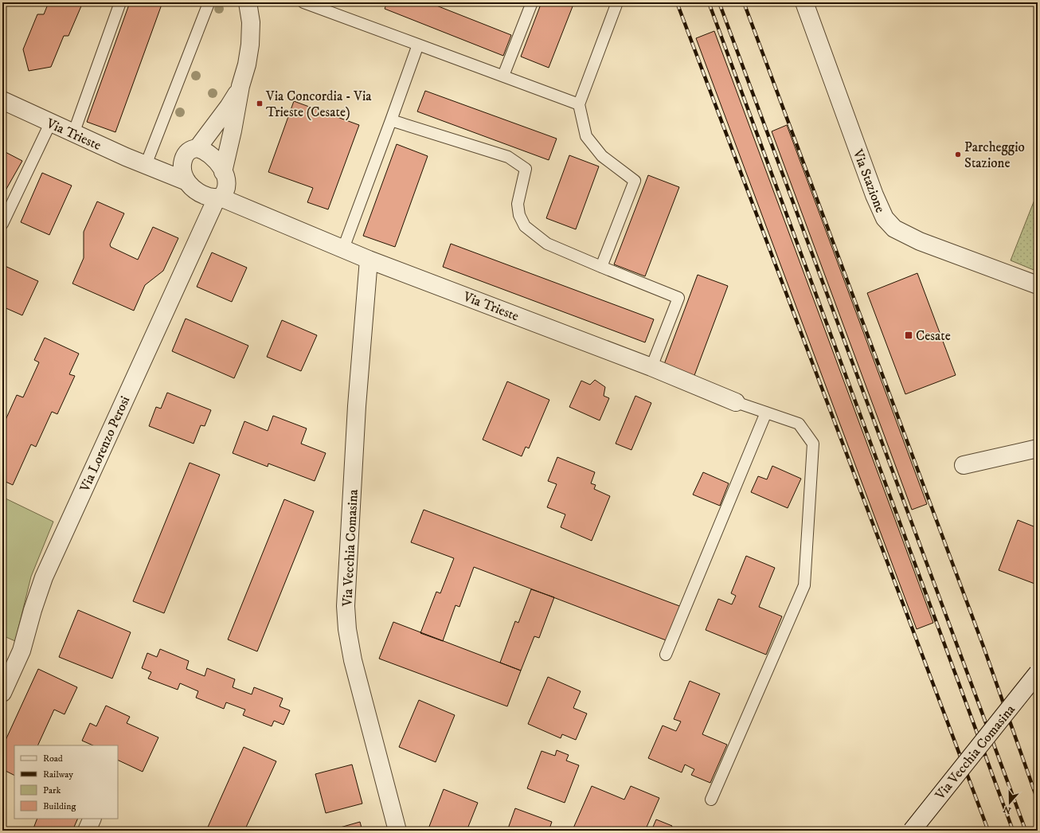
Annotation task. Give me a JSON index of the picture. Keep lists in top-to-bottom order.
{
  "streets": {
    "street": [
      "Via Trieste",
      "Via Stazione",
      "Via Lorenzo Perosi",
      "Via Vecchia Comasina"
    ]
  },
  "crossings": [
    ["Via Trieste", "Via Lorenzo Perosi"],
    ["Via Trieste", "Via Vecchia Comasina"]
  ],
  "places": {
    "transit": ["Via Concordia - Via Trieste (Cesate)", "Cesate"],
    "other": ["Parcheggio Stazione"]
  },
  "legend": [
    "Road",
    "Railway",
    "Park",
    "Building"
  ],
  "north": "bottom"
}
